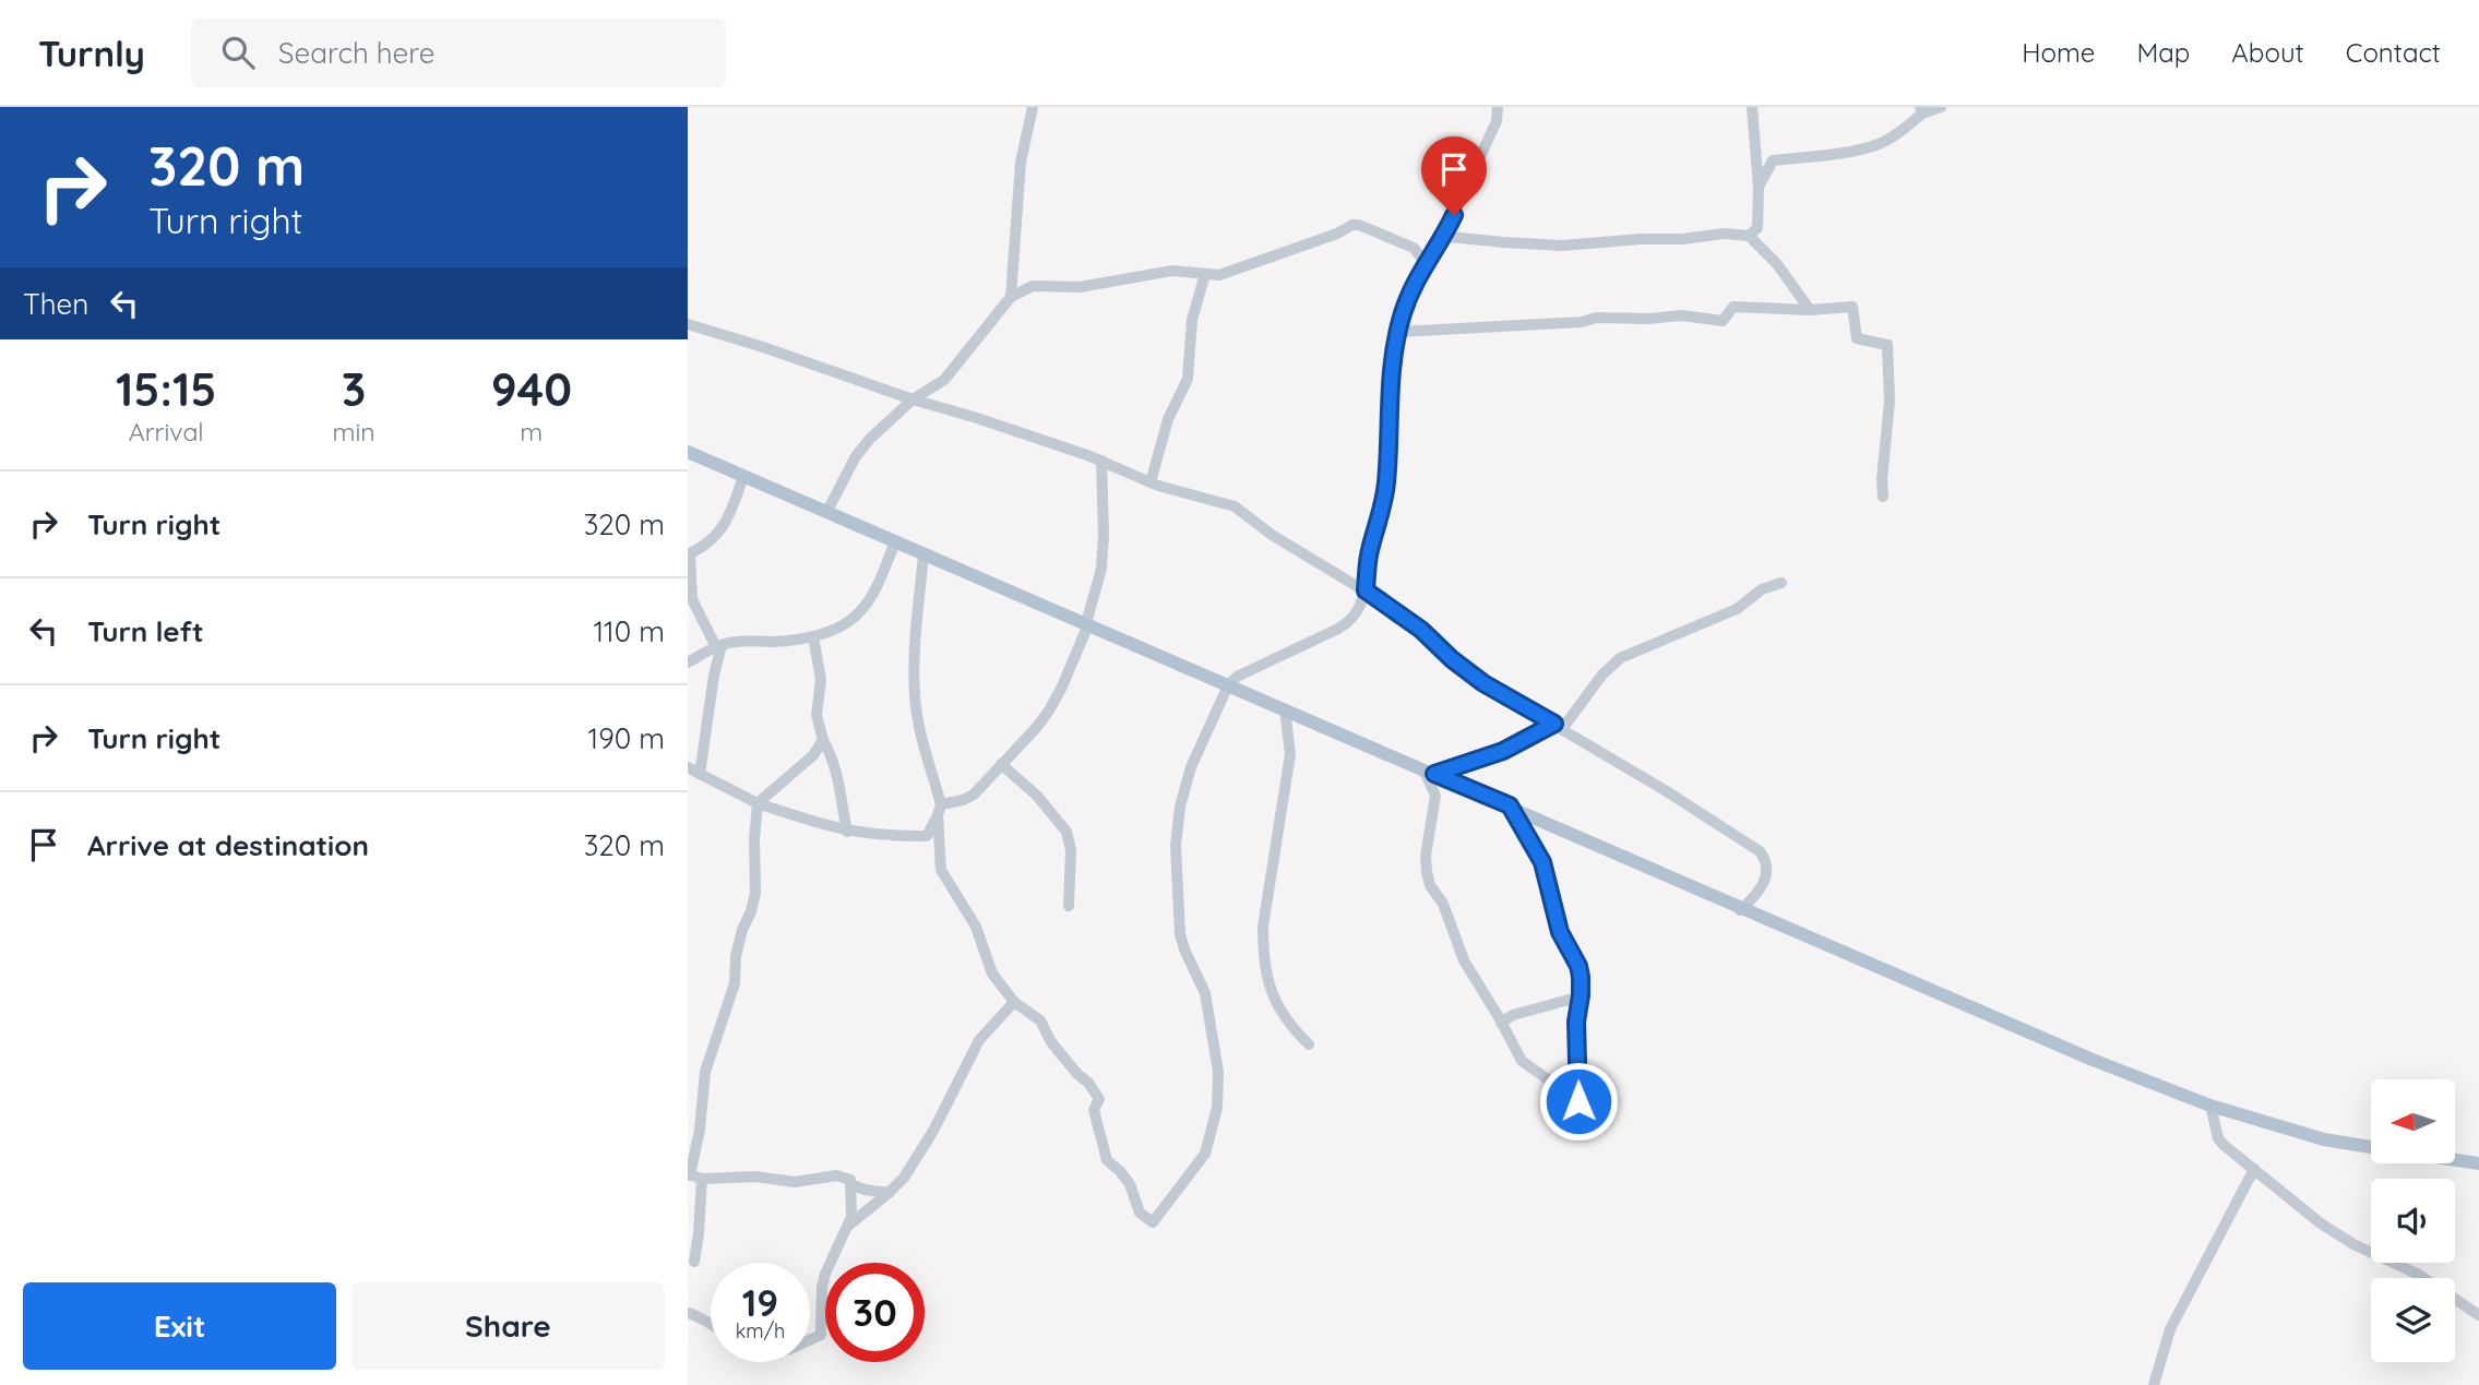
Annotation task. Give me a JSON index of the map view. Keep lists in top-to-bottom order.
{
  "north": "left",
  "page": {
    "header": "Turnly",
    "search": "Search here",
    "nav": [
      "Home",
      "Map",
      "About",
      "Contact"
    ],
    "turn": ["320 m", "Turn right"],
    "then": "Then",
    "eta": [
      "15:15",
      "Arrival",
      "3",
      "min",
      "940",
      "m"
    ],
    "list": [
      {
        "name": "Turn right",
        "value": "320 m"
      },
      {
        "name": "Turn left",
        "value": "110 m"
      },
      {
        "name": "Turn right",
        "value": "190 m"
      },
      {
        "name": "Arrive at destination",
        "value": "320 m"
      }
    ],
    "speed": "19 km/h",
    "limit": "30",
    "buttons": ["Exit", "Share"]
  }
}
